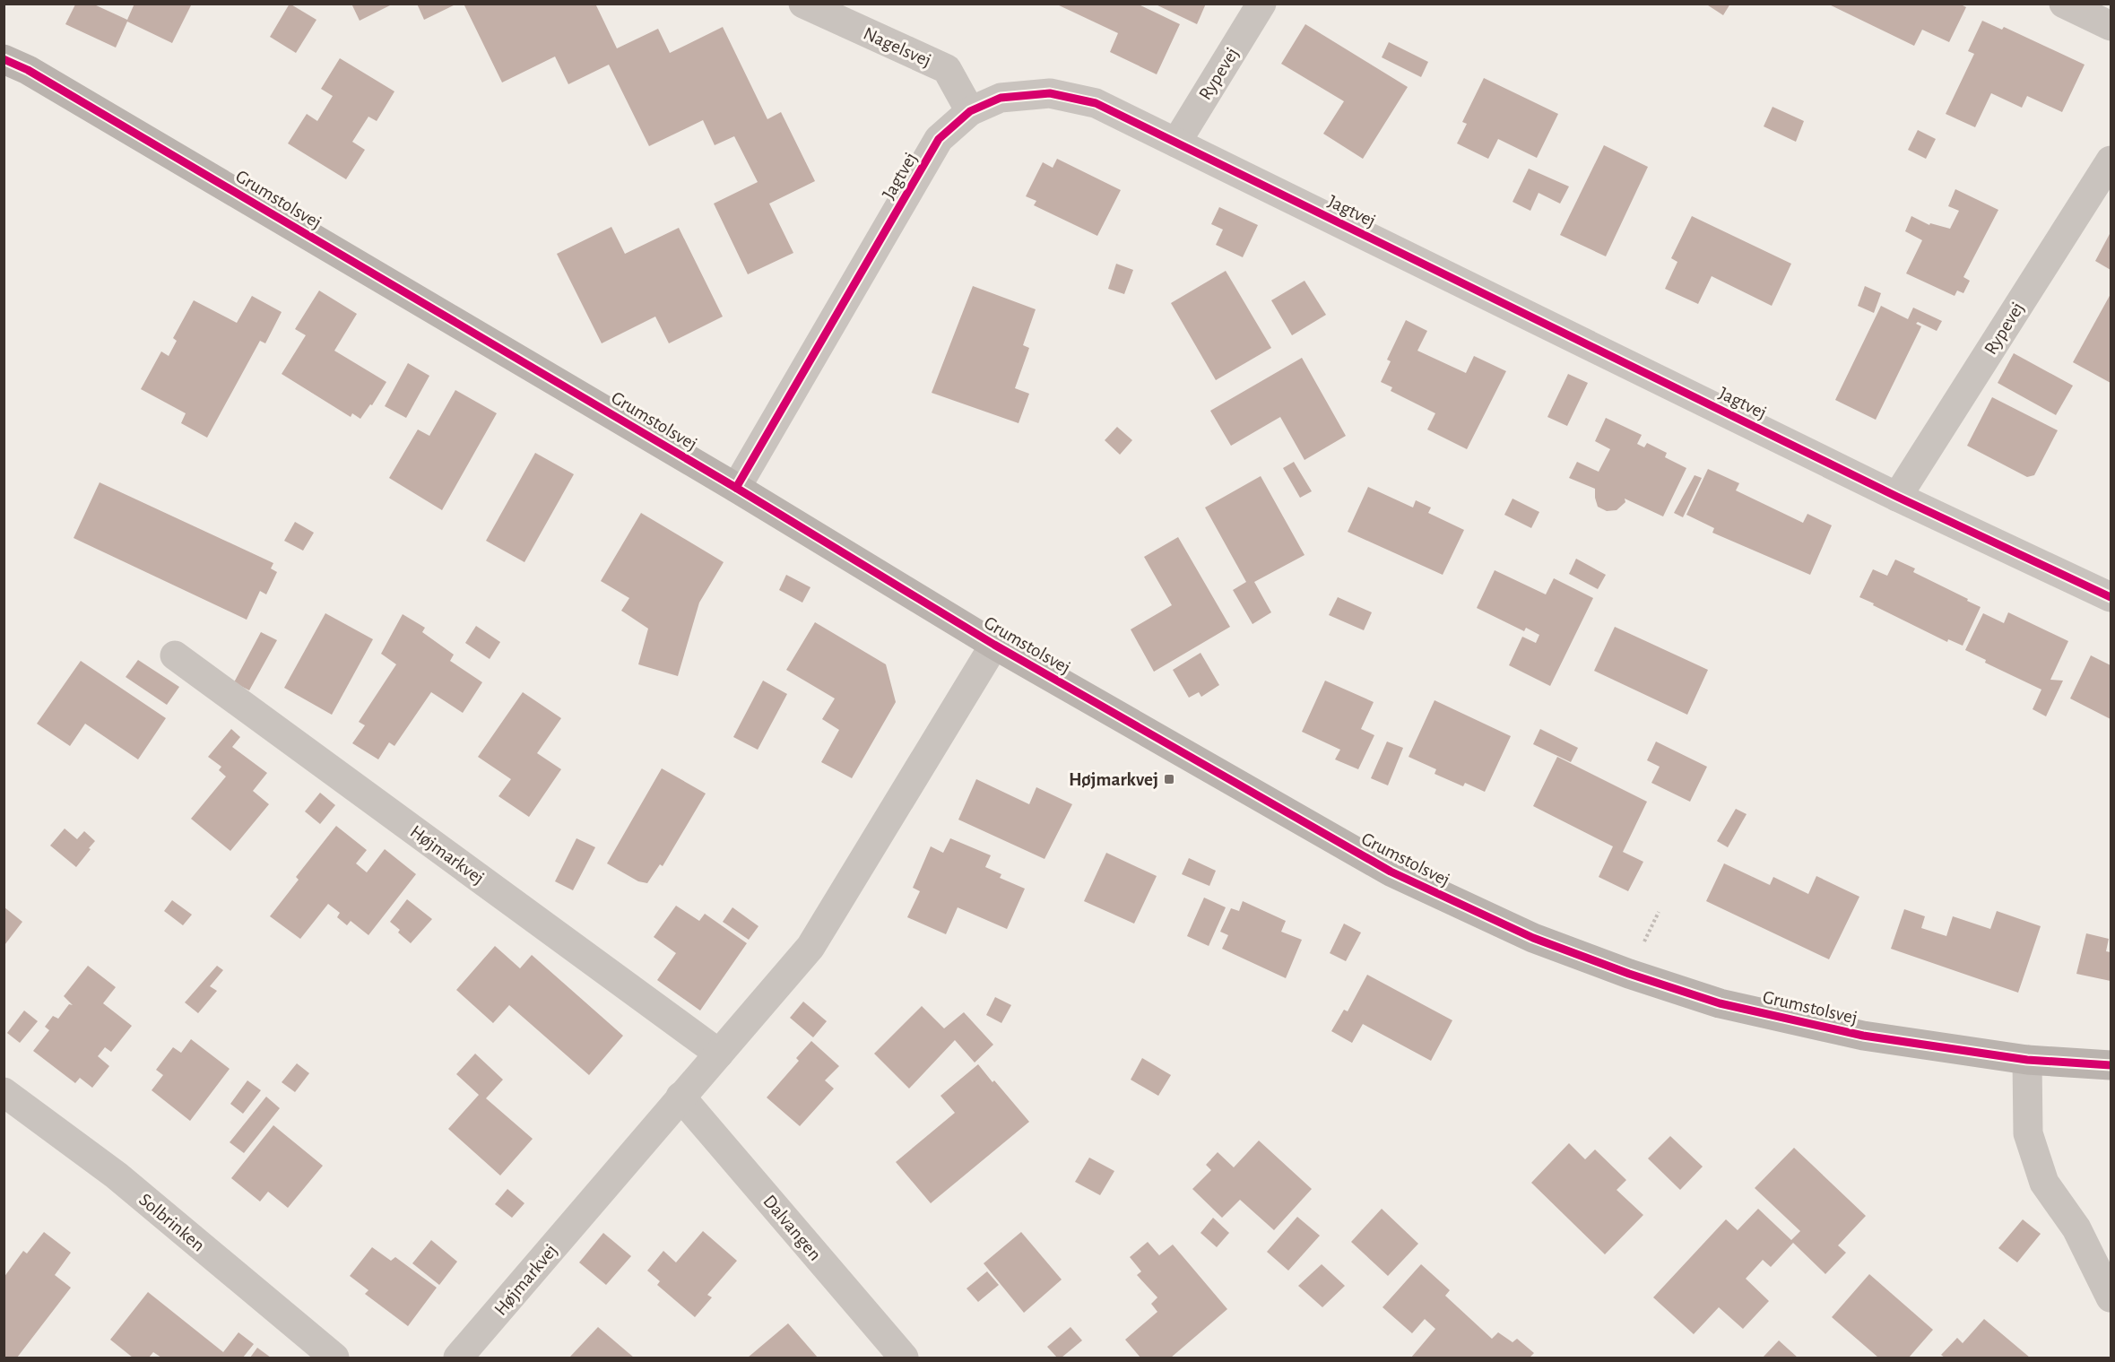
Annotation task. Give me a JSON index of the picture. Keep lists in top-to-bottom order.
{
  "streets": {
    "street": [
      "Nagelsvej",
      "Rypevej",
      "Jagtvej",
      "Grumstolsvej",
      "Højmarkvej",
      "Solbrinken",
      "Dalvangen"
    ]
  },
  "crossings": [
    ["Nagelsvej", "Jagtvej"],
    ["Rypevej", "Jagtvej"],
    ["Jagtvej", "Grumstolsvej"],
    ["Grumstolsvej", "Højmarkvej"],
    ["Højmarkvej", "Dalvangen"]
  ],
  "places": {
    "transit": ["Højmarkvej"]
  }
}
